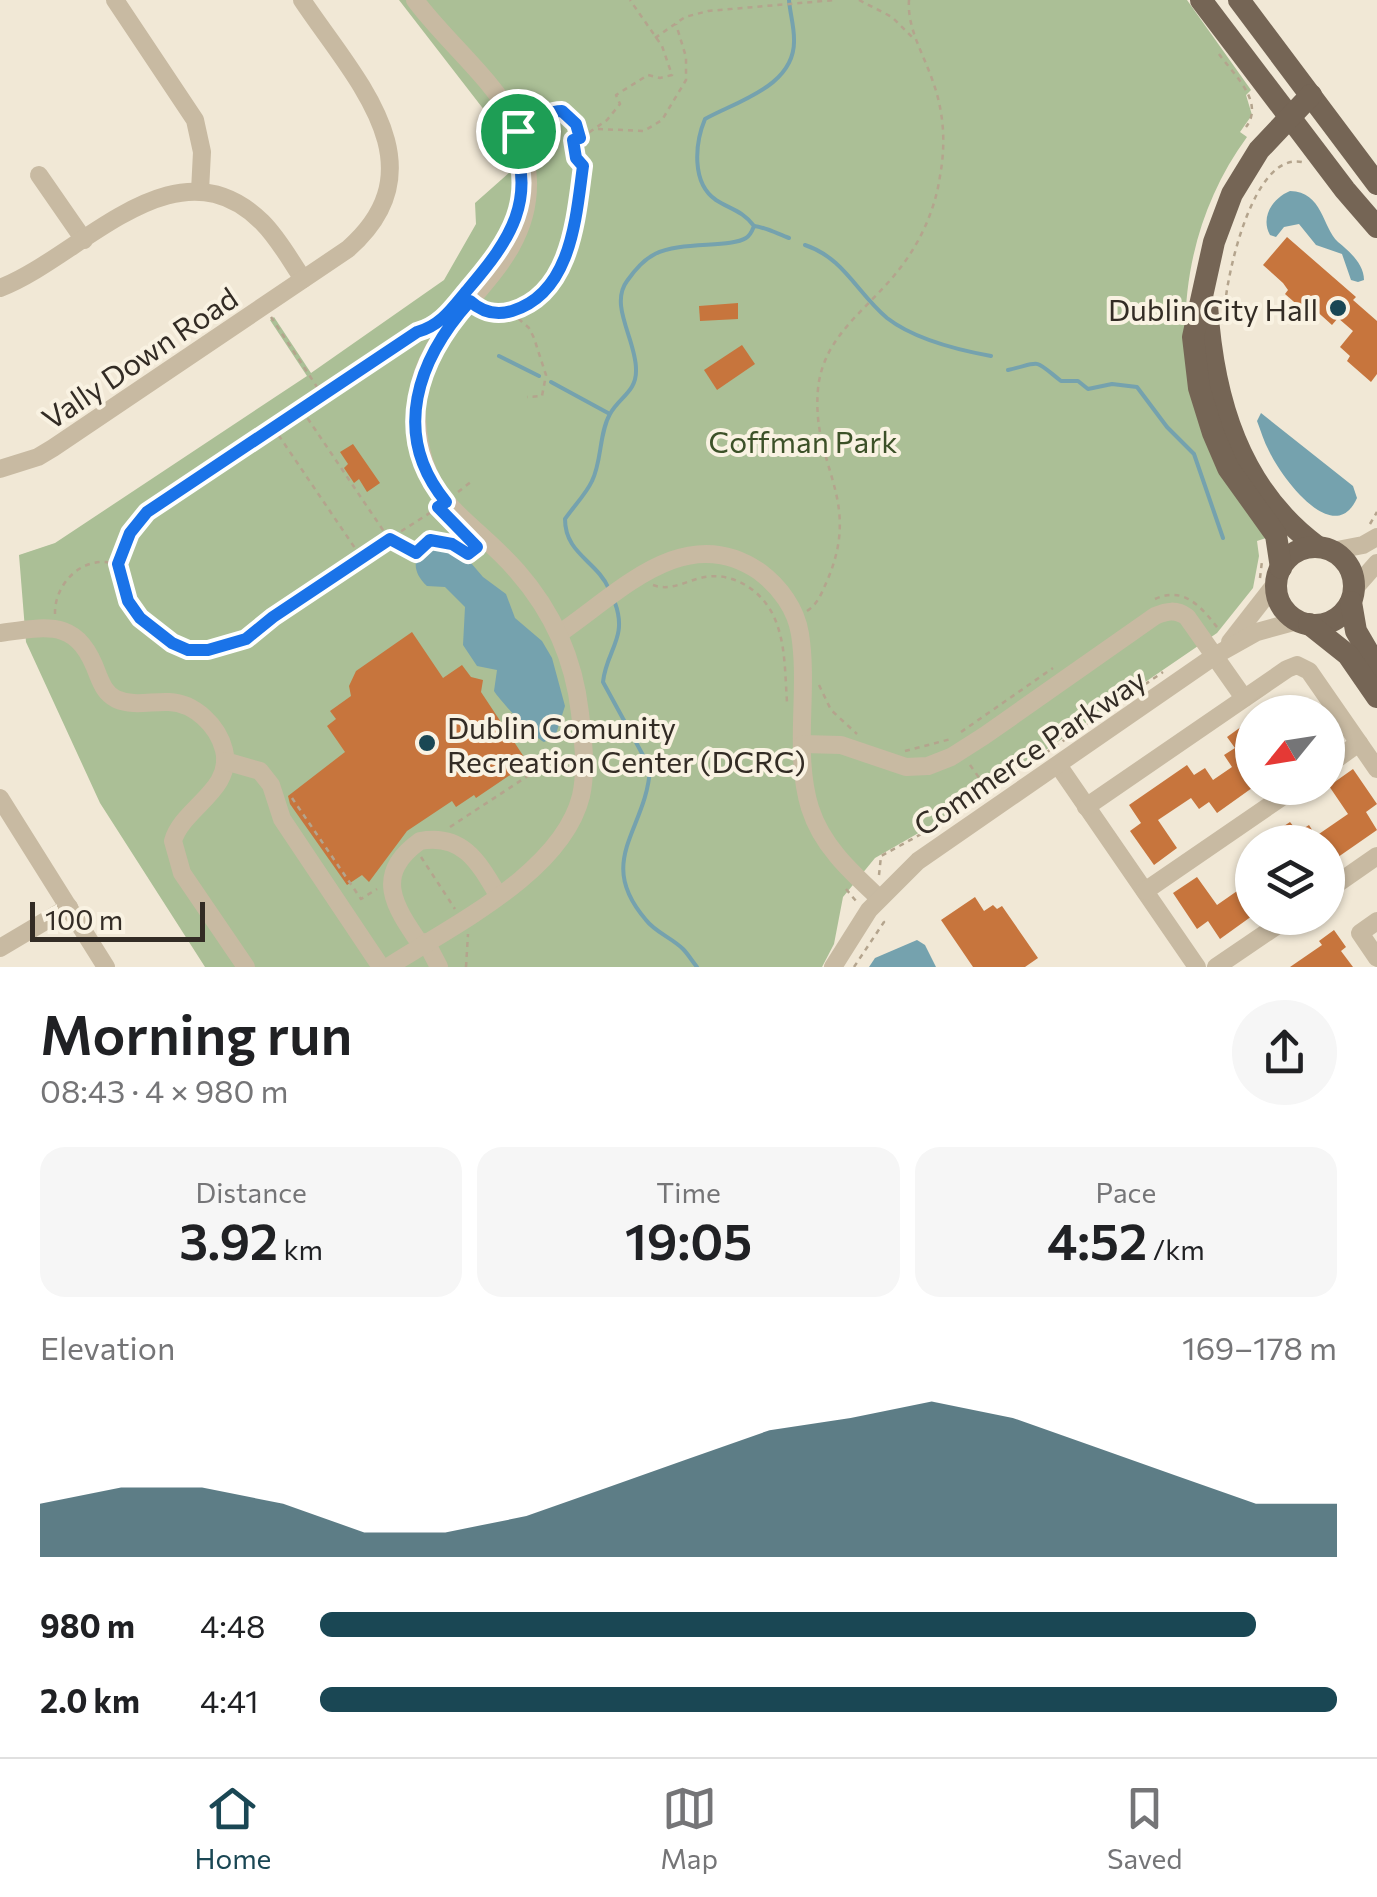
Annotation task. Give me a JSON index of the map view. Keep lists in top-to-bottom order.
{
  "streets": {
    "street": ["Vally Down Road", "Commerce Parkway"]
  },
  "parks": ["Coffman Park"],
  "places": ["Dublin City Hall", "Dublin Comunity Recreation Center (DCRC)"],
  "scale_bar": "100 m",
  "north": "bottom left",
  "page": {
    "scale": "100 m",
    "heading": ["Morning run", "08:43 · 4 × 980 m"],
    "stats": [
      ["Distance", "3.92 km"],
      ["Time", "19:05"],
      ["Pace", "4:52 /km"]
    ],
    "chart": ["Elevation", "169–178 m"],
    "list": [
      {
        "name": "980 m",
        "note": "4:48"
      },
      {
        "name": "2.0 km",
        "note": "4:41"
      }
    ],
    "tabs": ["Home", "Map", "Saved"]
  }
}
